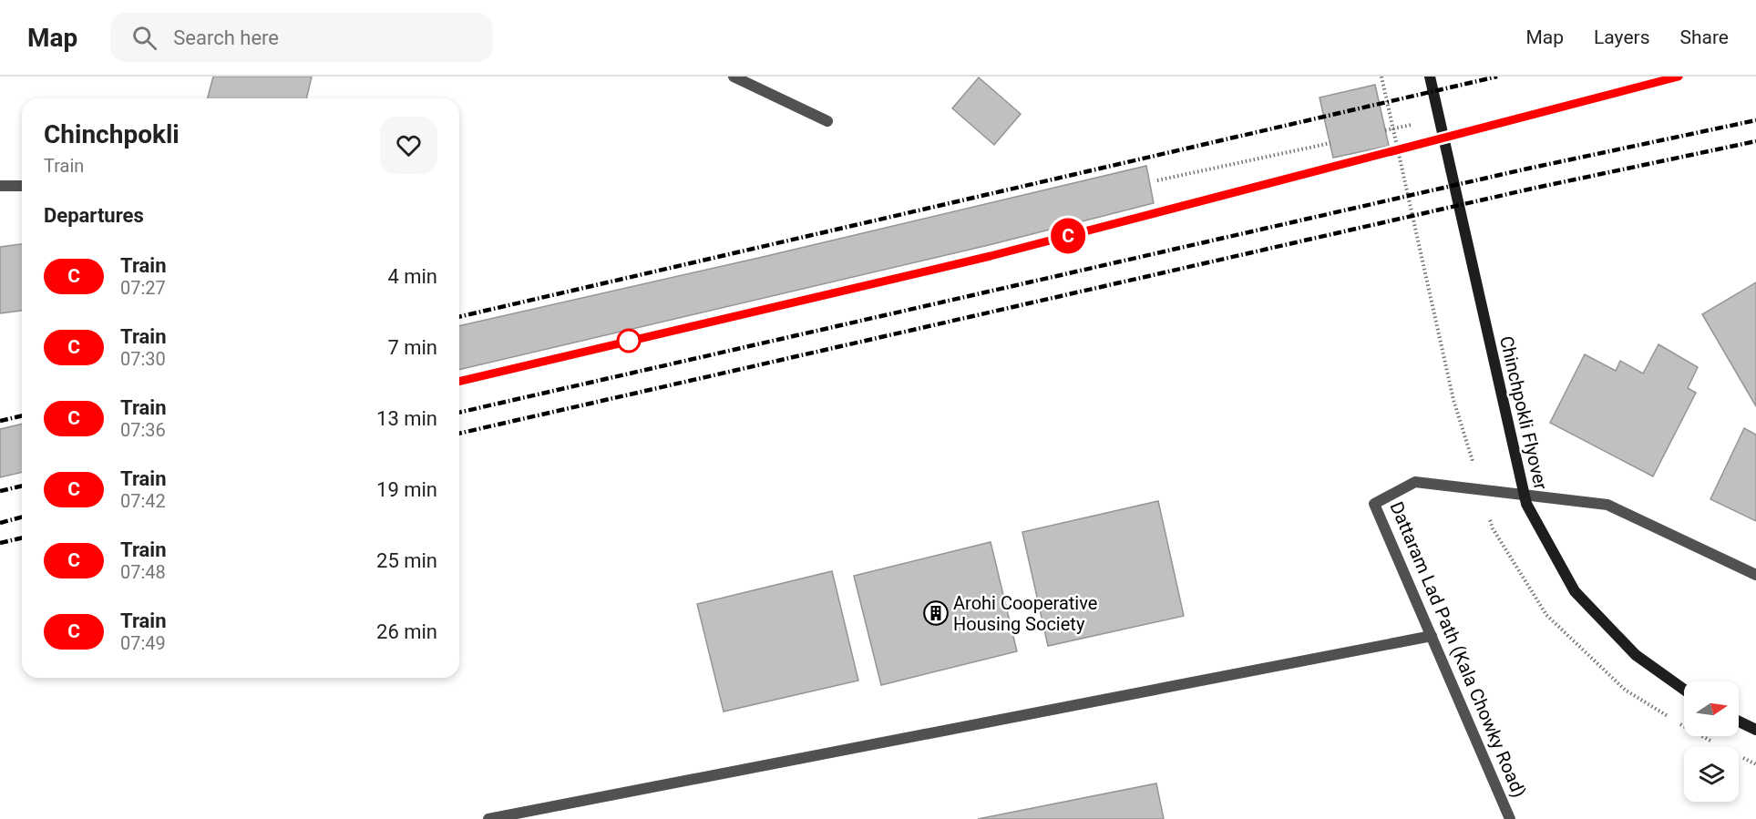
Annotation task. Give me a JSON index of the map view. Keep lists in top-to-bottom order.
{
  "streets": {
    "main road": ["Chinchpokli Flyover"],
    "street": ["Dattaram Lad Path (Kala Chowky Road)"]
  },
  "places": {
    "building": ["Arohi Cooperative Housing Society"]
  },
  "north": "right",
  "page": {
    "header": "Map",
    "search": "Search here",
    "nav": ["Map", "Layers", "Share"],
    "on_map": "C",
    "heading": [
      ["Chinchpokli", "Train"],
      "Departures"
    ],
    "list": [
      {
        "mark": "C",
        "name": "Train",
        "note": "07:27",
        "value": "4 min"
      },
      {
        "mark": "C",
        "name": "Train",
        "note": "07:30",
        "value": "7 min"
      },
      {
        "mark": "C",
        "name": "Train",
        "note": "07:36",
        "value": "13 min"
      },
      {
        "mark": "C",
        "name": "Train",
        "note": "07:42",
        "value": "19 min"
      },
      {
        "mark": "C",
        "name": "Train",
        "note": "07:48",
        "value": "25 min"
      },
      {
        "mark": "C",
        "name": "Train",
        "note": "07:49",
        "value": "26 min"
      }
    ]
  }
}
